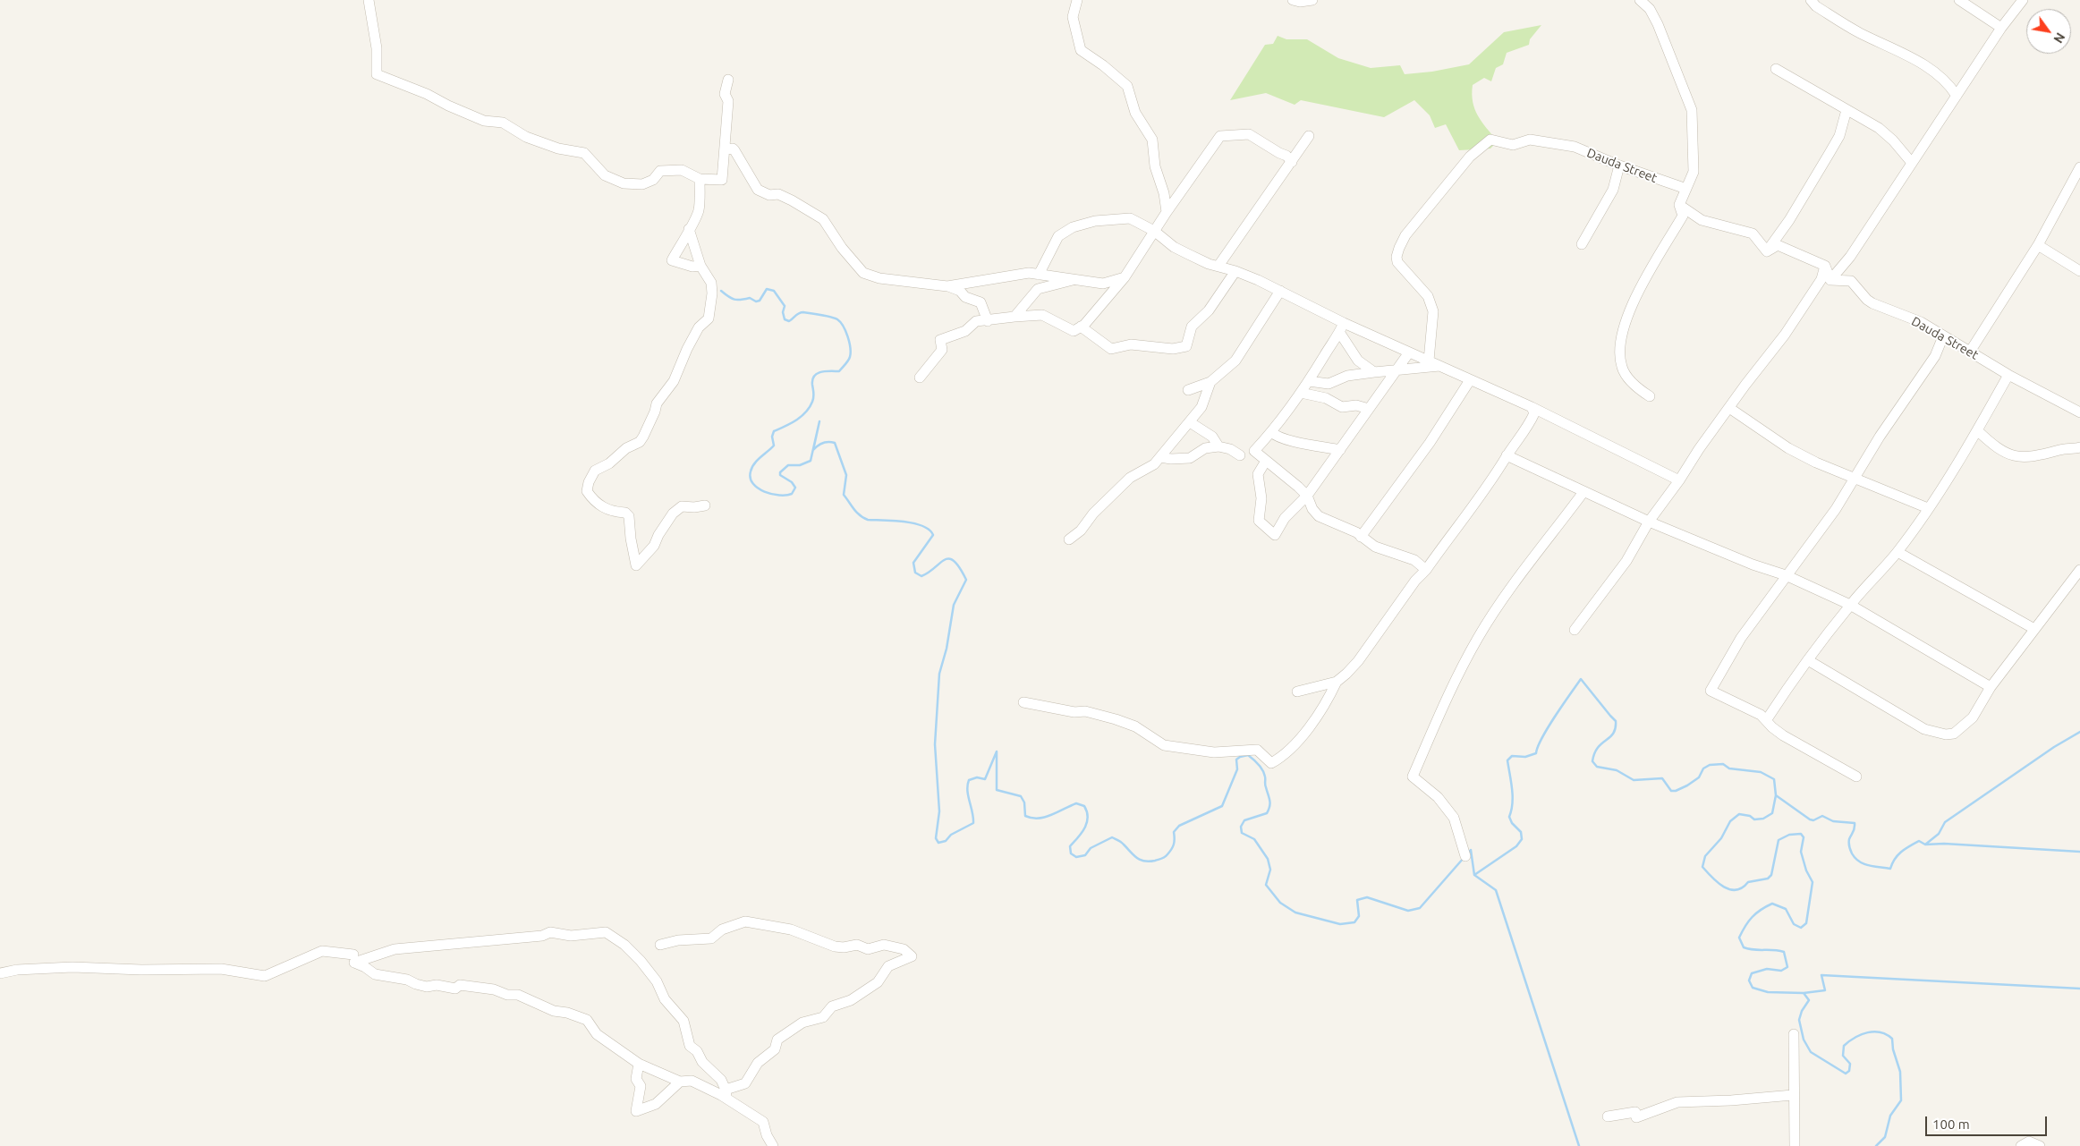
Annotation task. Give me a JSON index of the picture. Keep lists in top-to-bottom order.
{
  "streets": {
    "street": ["Dauda Street"]
  },
  "scale_bar": "100 m",
  "north": "bottom right"
}
